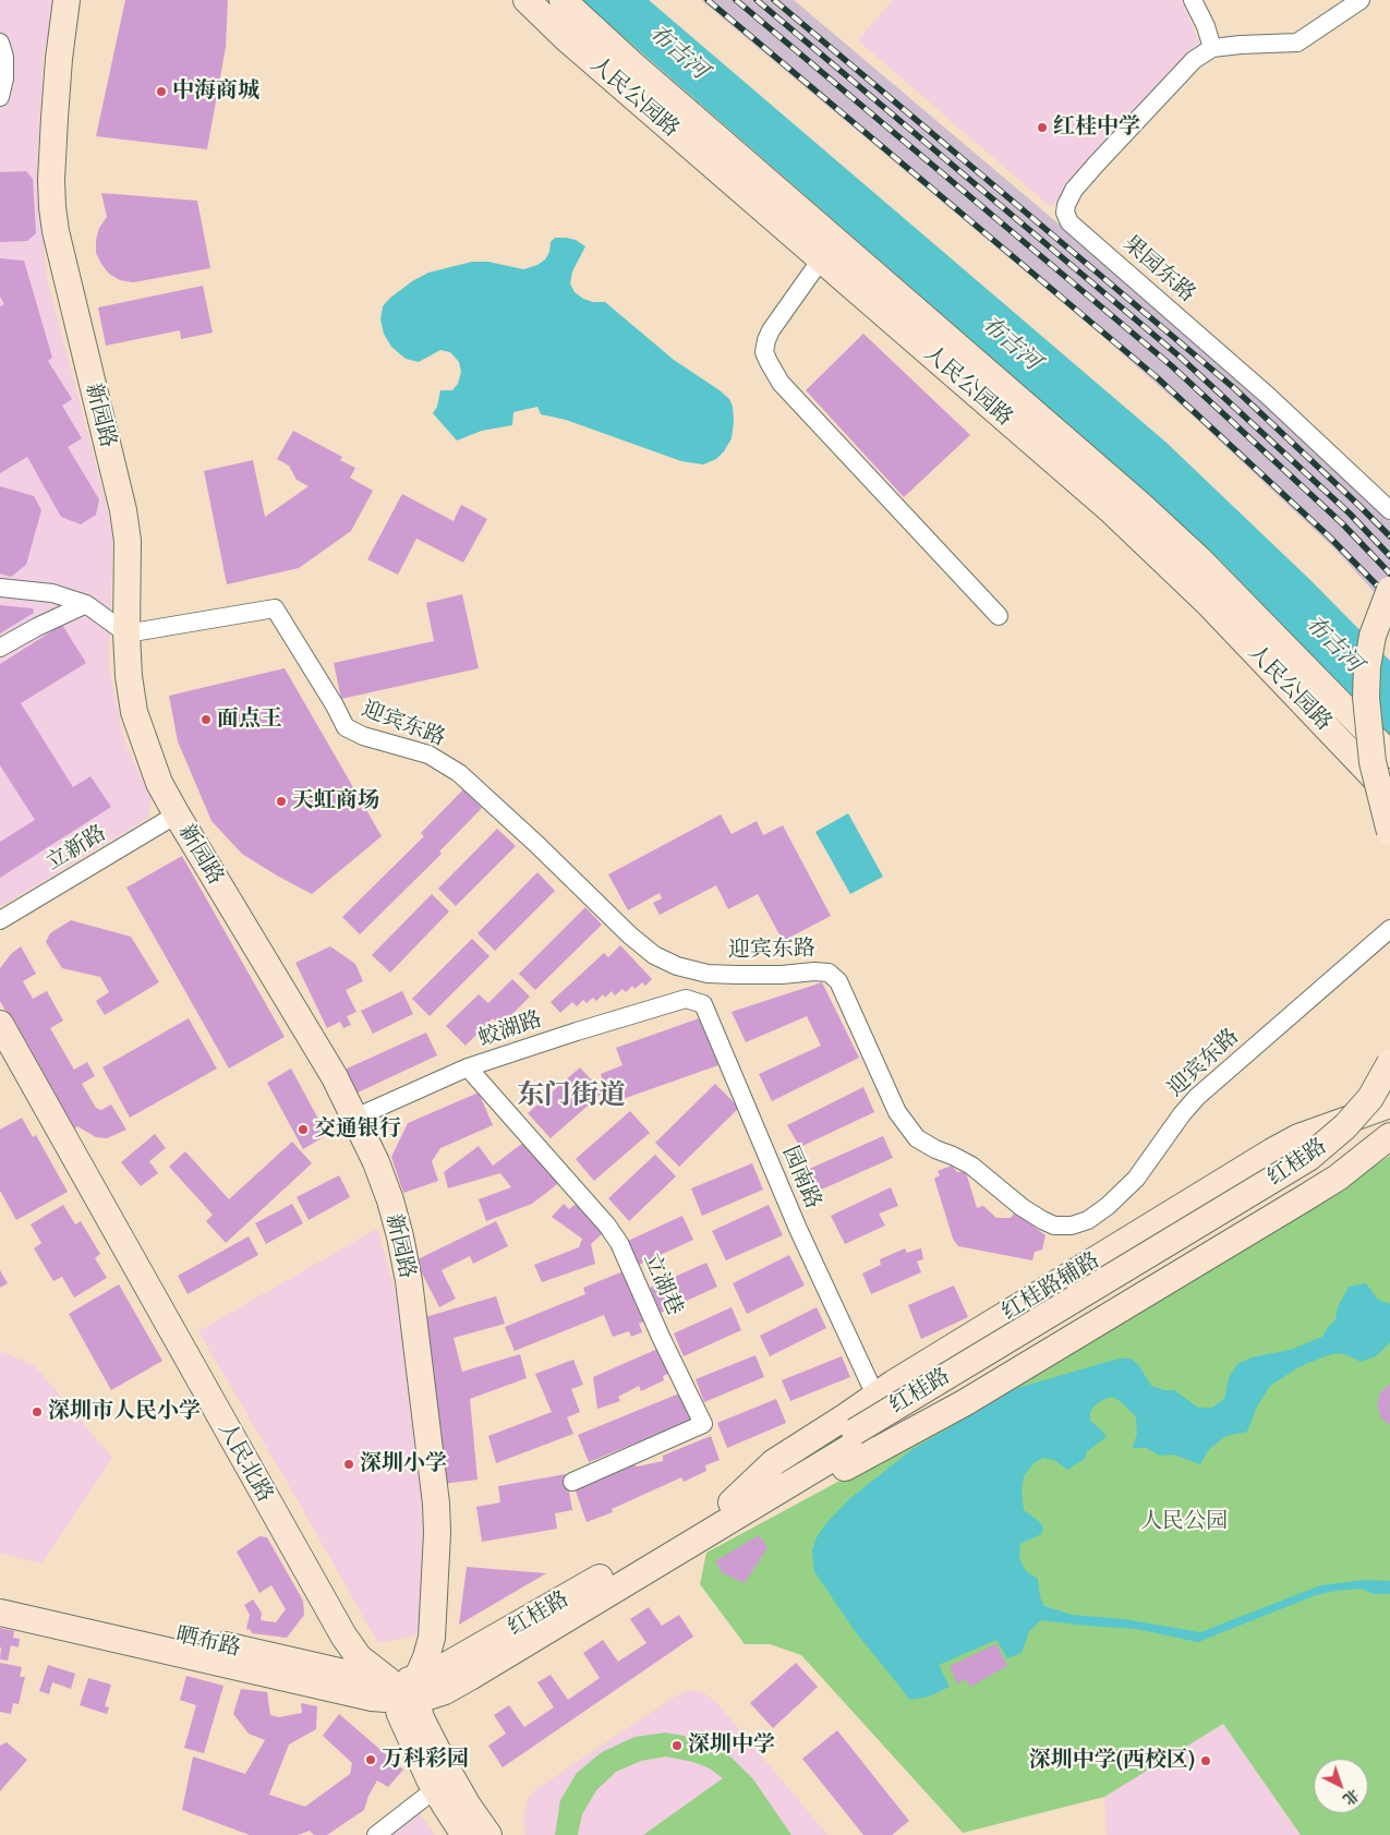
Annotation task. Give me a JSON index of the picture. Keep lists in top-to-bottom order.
{
  "streets": {
    "main road": [
      "人民公园路",
      "新园路",
      "红桂路",
      "红桂路辅路",
      "人民北路",
      "晒布路"
    ],
    "street": [
      "果园东路",
      "迎宾东路",
      "立新路",
      "蛟湖路",
      "园南路",
      "立湖巷"
    ]
  },
  "crossings": [
    ["新园路", "迎宾东路"],
    ["新园路", "立新路"],
    ["新园路", "蛟湖路"],
    ["新园路", "红桂路"],
    ["新园路", "人民北路"],
    ["新园路", "晒布路"],
    ["蛟湖路", "园南路"],
    ["蛟湖路", "立湖巷"],
    ["红桂路", "红桂路辅路"],
    ["红桂路", "人民北路"],
    ["红桂路", "晒布路"],
    ["人民北路", "晒布路"]
  ],
  "districts": ["东门街道"],
  "water": ["布吉河"],
  "parks": ["人民公园"],
  "places": [
    "中海商城",
    "红桂中学",
    "面点王",
    "天虹商场",
    "交通银行",
    "深圳市人民小学",
    "深圳小学",
    "深圳中学",
    "万科彩园",
    "深圳中学(西校区)"
  ],
  "north": "bottom right"
}
